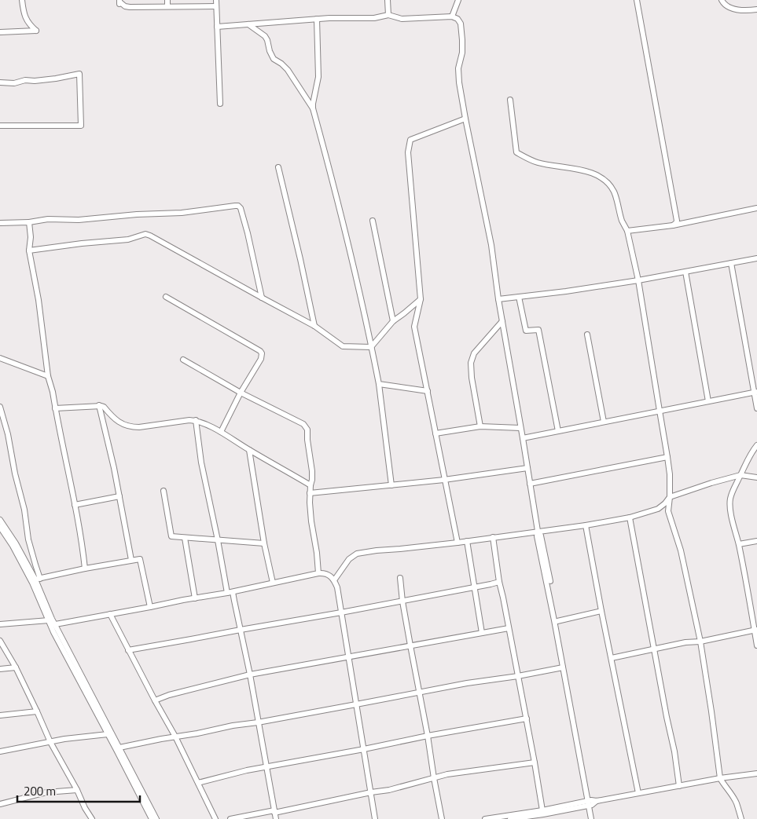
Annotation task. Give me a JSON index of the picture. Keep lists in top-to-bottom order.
{
  "scale_bar": "200 m"
}
